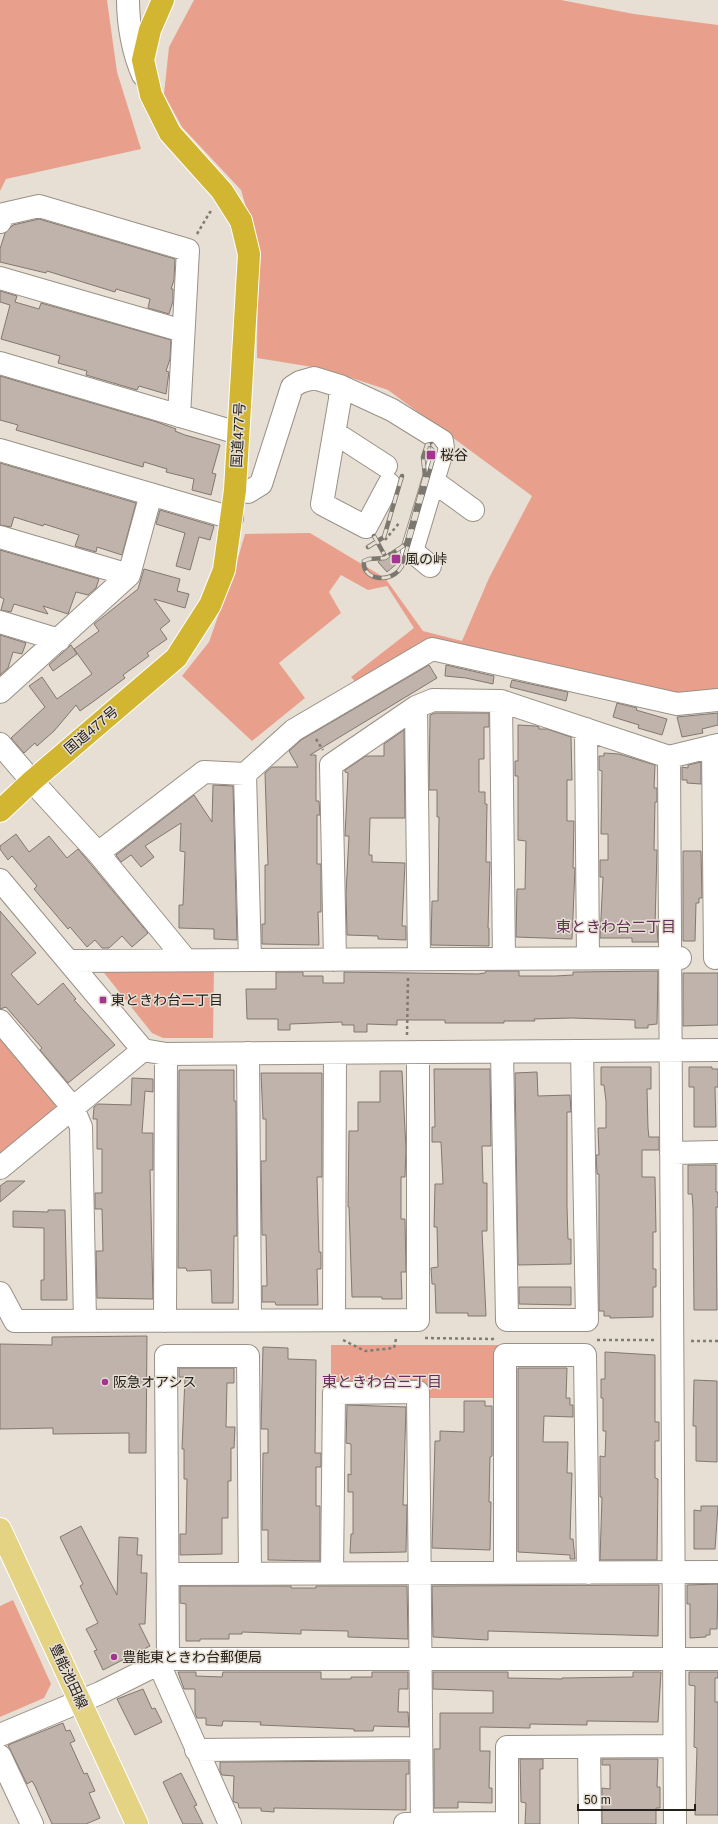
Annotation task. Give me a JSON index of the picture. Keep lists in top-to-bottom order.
{
  "streets": {
    "highway": ["国道477号"],
    "main road": ["豊能池田線"]
  },
  "districts": ["東ときわ台二丁目", "東ときわ台三丁目"],
  "places": {
    "transit": ["桜谷", "風の峠", "東ときわ台二丁目"],
    "other": ["阪急オアシス", "豊能東ときわ台郵便局"]
  },
  "scale_bar": "50 m"
}
